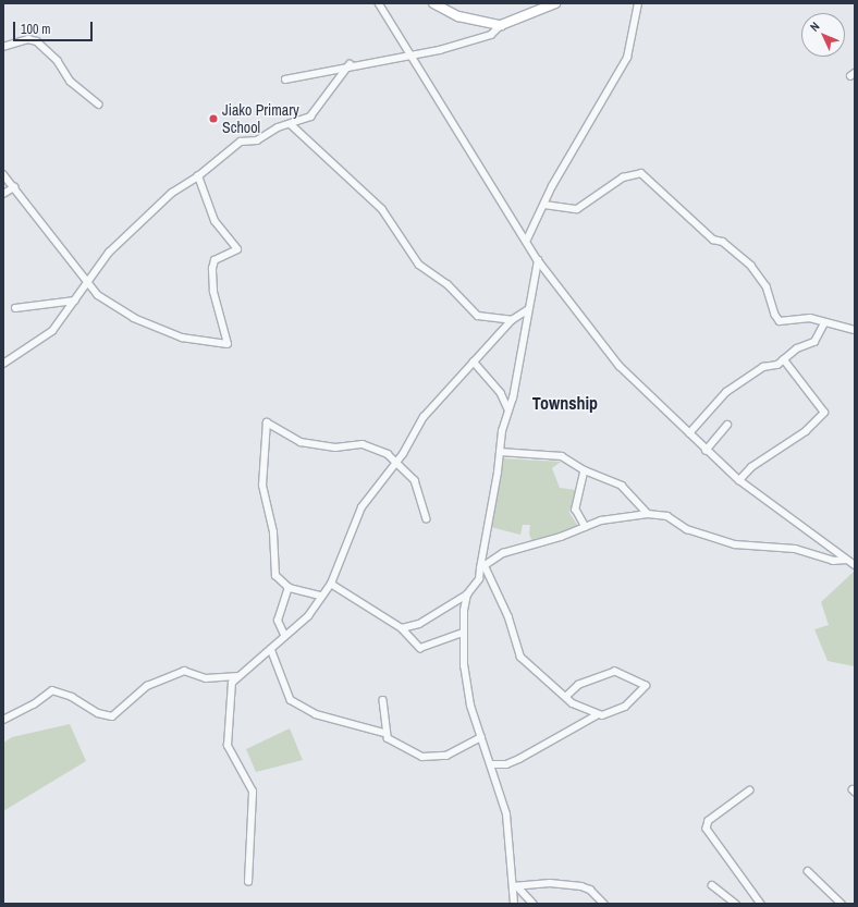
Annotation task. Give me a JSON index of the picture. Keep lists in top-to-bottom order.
{
  "districts": ["Township"],
  "places": ["Jiako Primary School"],
  "scale_bar": "100 m",
  "north": "top left"
}
